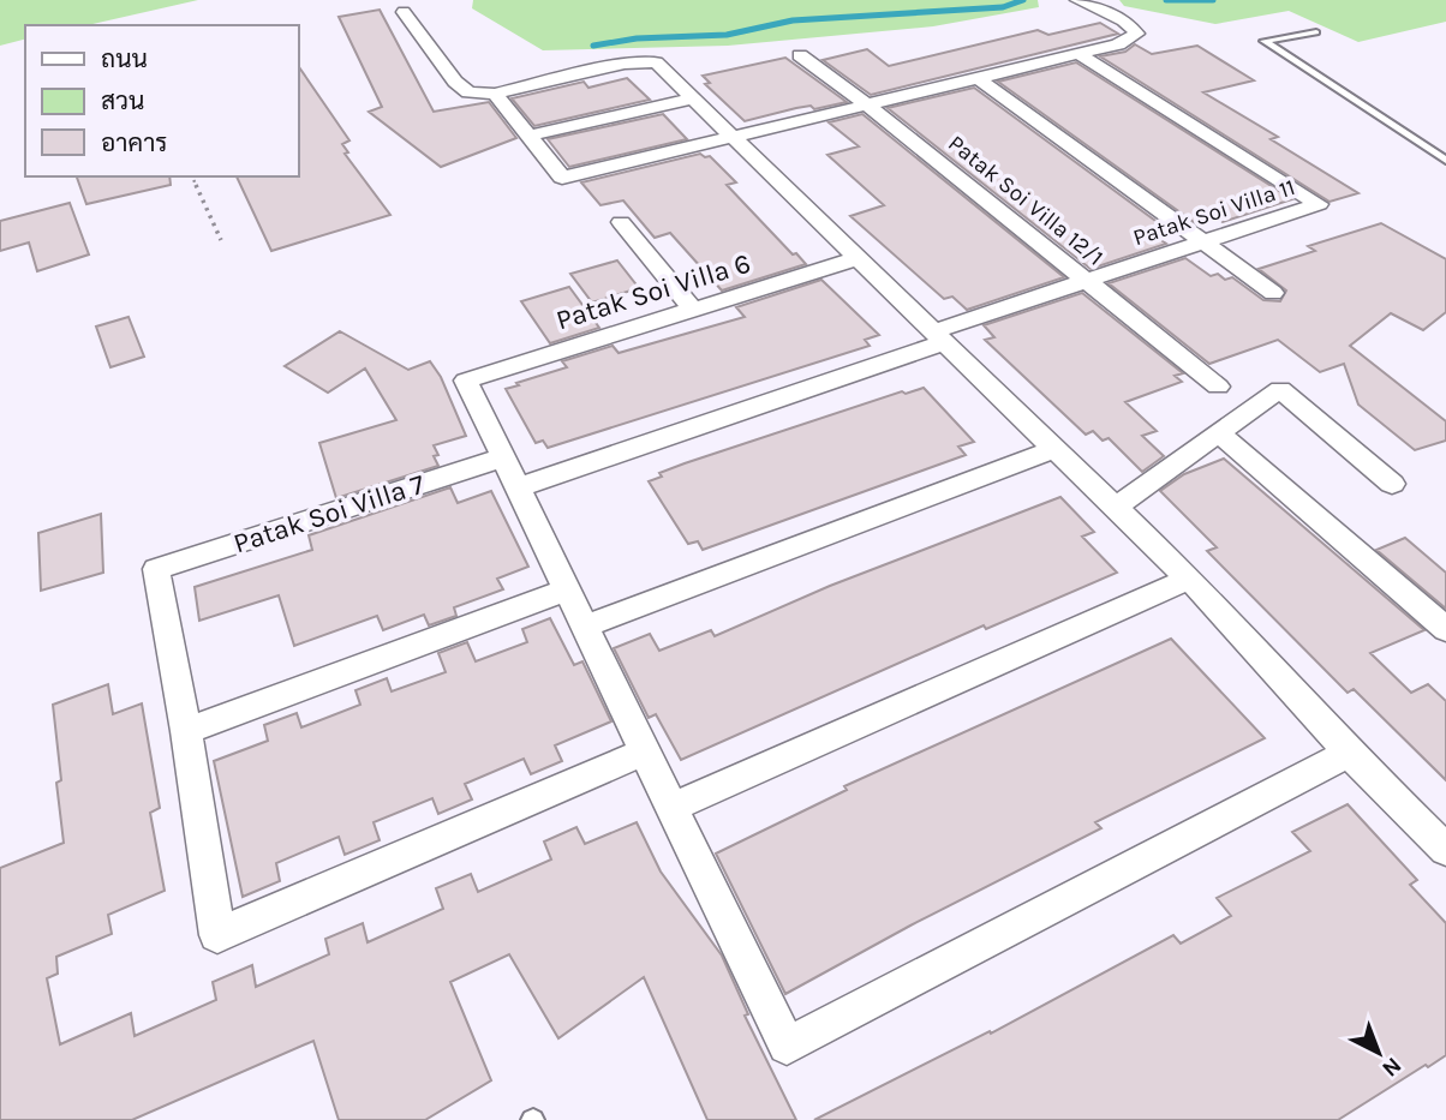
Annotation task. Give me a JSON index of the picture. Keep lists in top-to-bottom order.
{
  "streets": {
    "street": [
      "Patak Soi Villa 12/1",
      "Patak Soi Villa 11",
      "Patak Soi Villa 6",
      "Patak Soi Villa 7"
    ]
  },
  "crossings": [
    ["Patak Soi Villa 12/1", "Patak Soi Villa 11"],
    ["Patak Soi Villa 6", "Patak Soi Villa 7"]
  ],
  "legend": ["ถนน", "สวน", "อาคาร"],
  "north": "bottom right"
}
